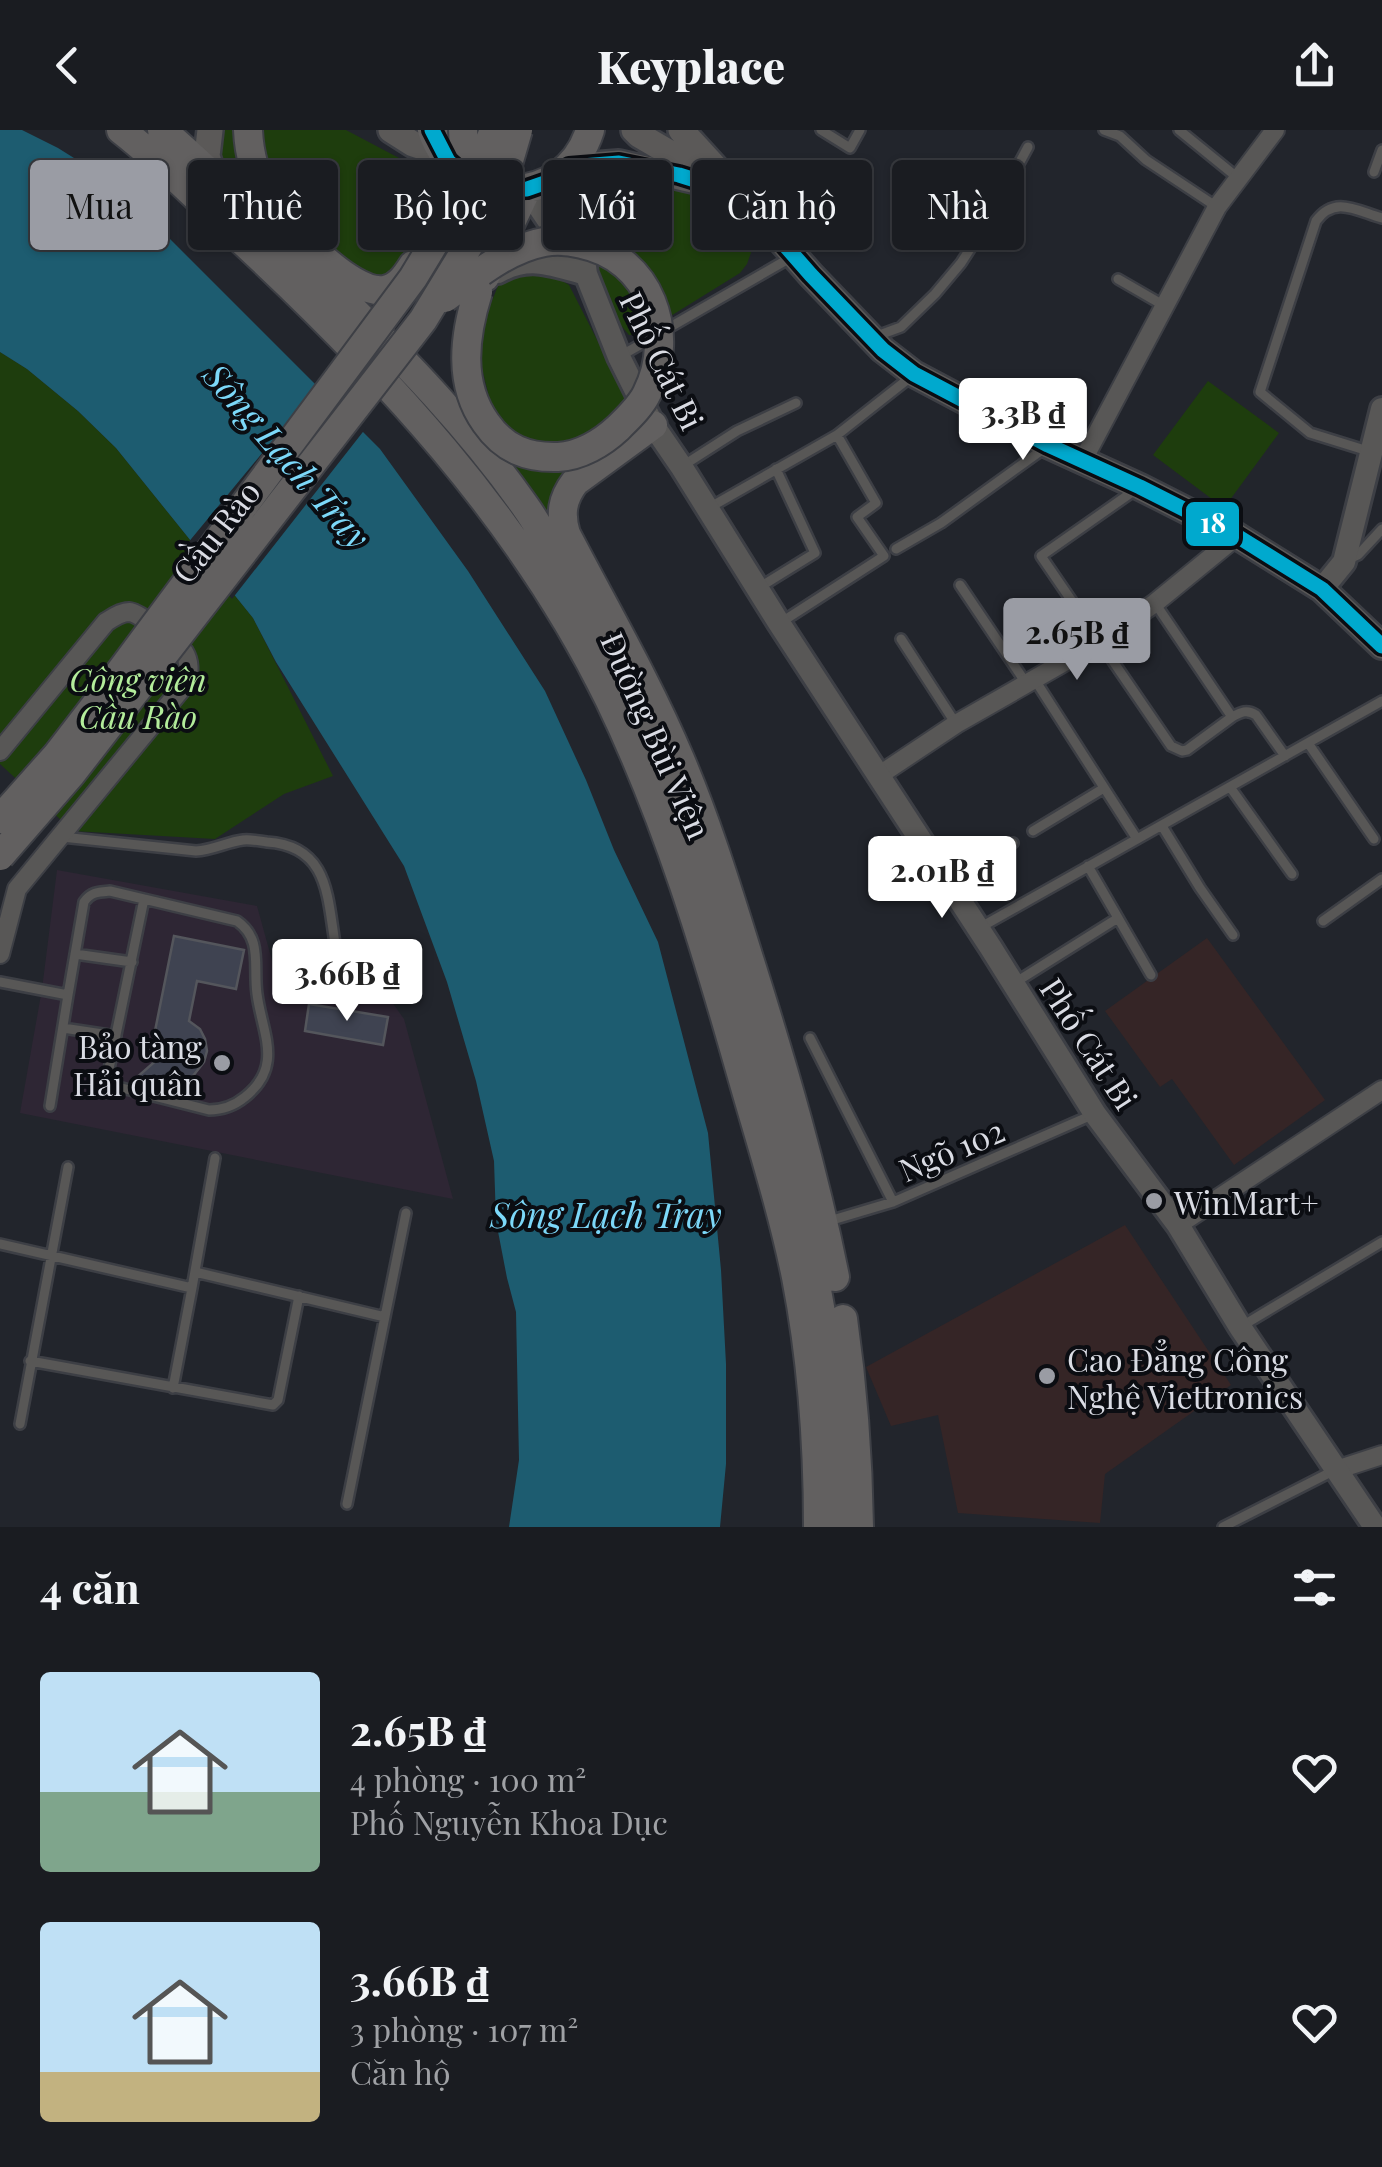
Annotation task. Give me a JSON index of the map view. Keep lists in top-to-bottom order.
{
  "streets": {
    "main road": ["Cầu Rào", "Đường Bùi Viện"],
    "street": ["Phố Cát Bi"],
    "lane": ["Ngõ 102"]
  },
  "crossings": [
    ["Phố Cát Bi", "Đường Bùi Viện"],
    ["Phố Cát Bi", "Ngõ 102"],
    ["Đường Bùi Viện", "Ngõ 102"]
  ],
  "water": ["Sông Lạch Tray"],
  "parks": ["Công viên Cầu Rào"],
  "places": ["Bảo tàng Hải quân", "WinMart+", "Cao Đẳng Công Nghệ Viettronics"],
  "lines": ["transit line 18"],
  "page": {
    "header": "Keyplace",
    "chip": [
      "Mua",
      "Thuê",
      "Bộ lọc",
      "Mới",
      "Căn hộ",
      "Nhà"
    ],
    "price": [
      "3.3B ₫",
      "2.65B ₫",
      "2.01B ₫",
      "3.66B ₫"
    ],
    "heading": "4 căn",
    "list": [
      {
        "name": "2.65B ₫",
        "note": "4 phòng · 100 m² · Phố Nguyễn Khoa Dục"
      },
      {
        "name": "3.66B ₫",
        "note": "3 phòng · 107 m² · Căn hộ"
      }
    ]
  }
}
